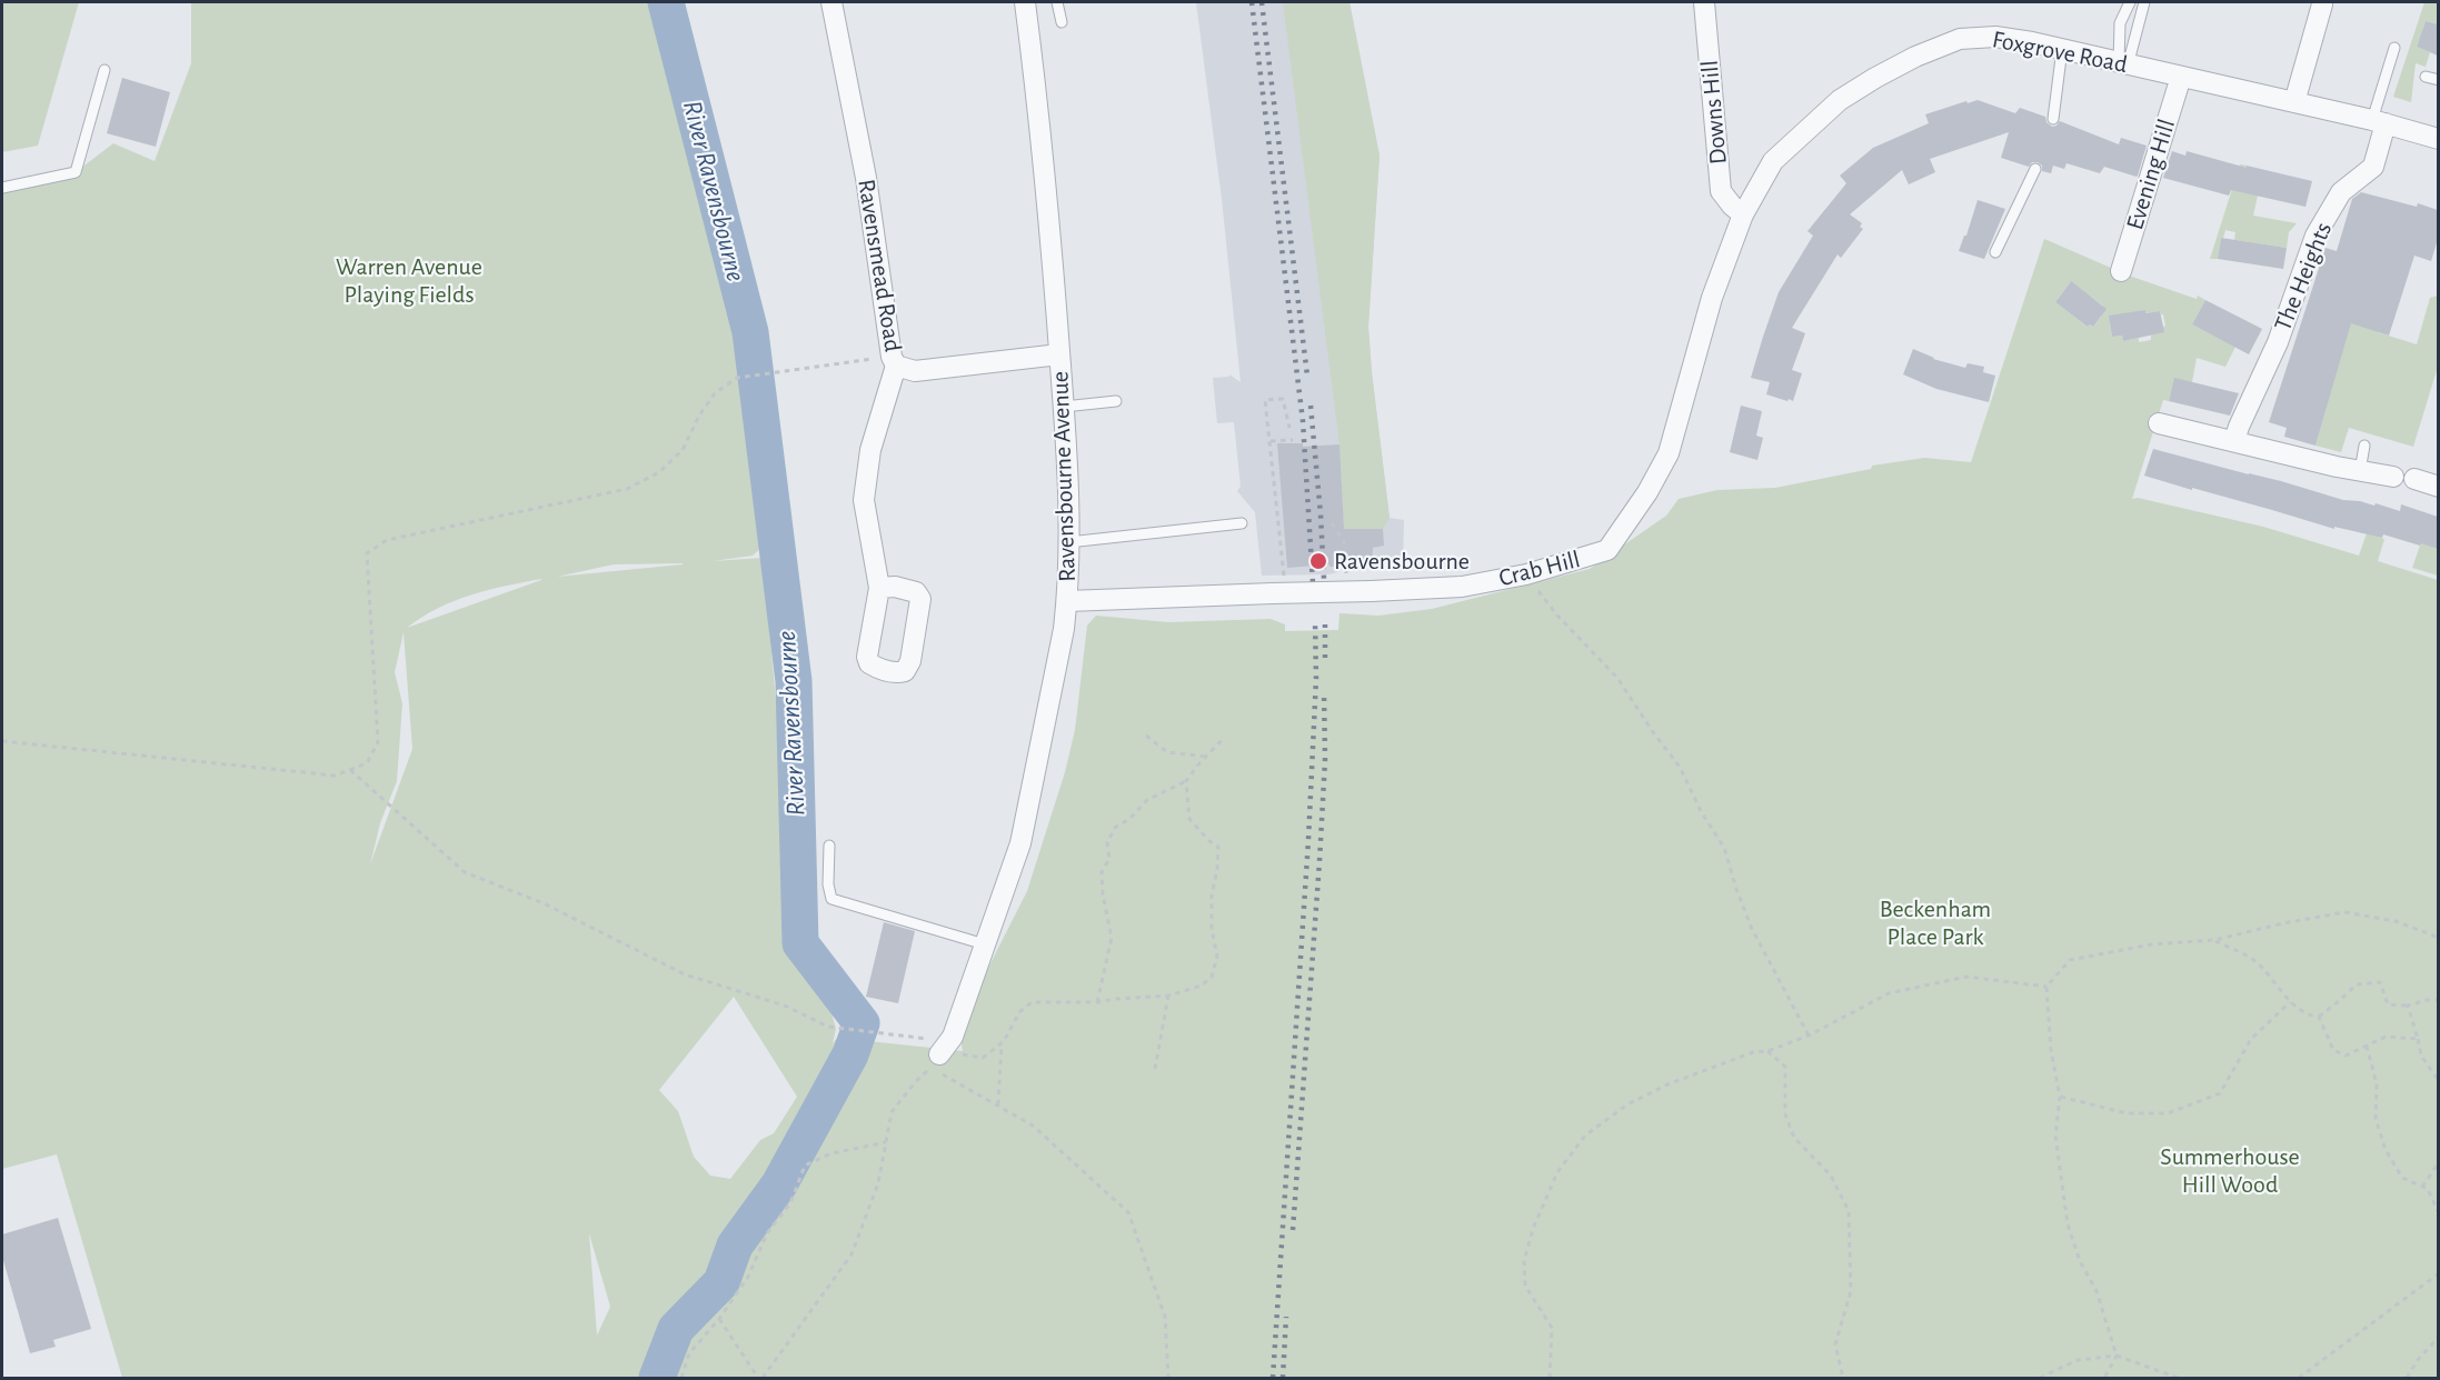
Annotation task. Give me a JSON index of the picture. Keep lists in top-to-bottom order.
{
  "streets": {
    "street": [
      "Foxgrove Road",
      "Downs Hill",
      "Evening Hill",
      "Ravensmead Road",
      "The Heights",
      "Ravensbourne Avenue",
      "Crab Hill"
    ]
  },
  "crossings": [
    ["Foxgrove Road", "Downs Hill"],
    ["Foxgrove Road", "Evening Hill"],
    ["Foxgrove Road", "The Heights"],
    ["Foxgrove Road", "Crab Hill"],
    ["Downs Hill", "Crab Hill"],
    ["Ravensmead Road", "Ravensbourne Avenue"],
    ["Ravensbourne Avenue", "Crab Hill"]
  ],
  "water": ["River Ravensbourne"],
  "parks": ["Warren Avenue Playing Fields", "Beckenham Place Park", "Summerhouse Hill Wood"],
  "places": ["Ravensbourne"]
}
